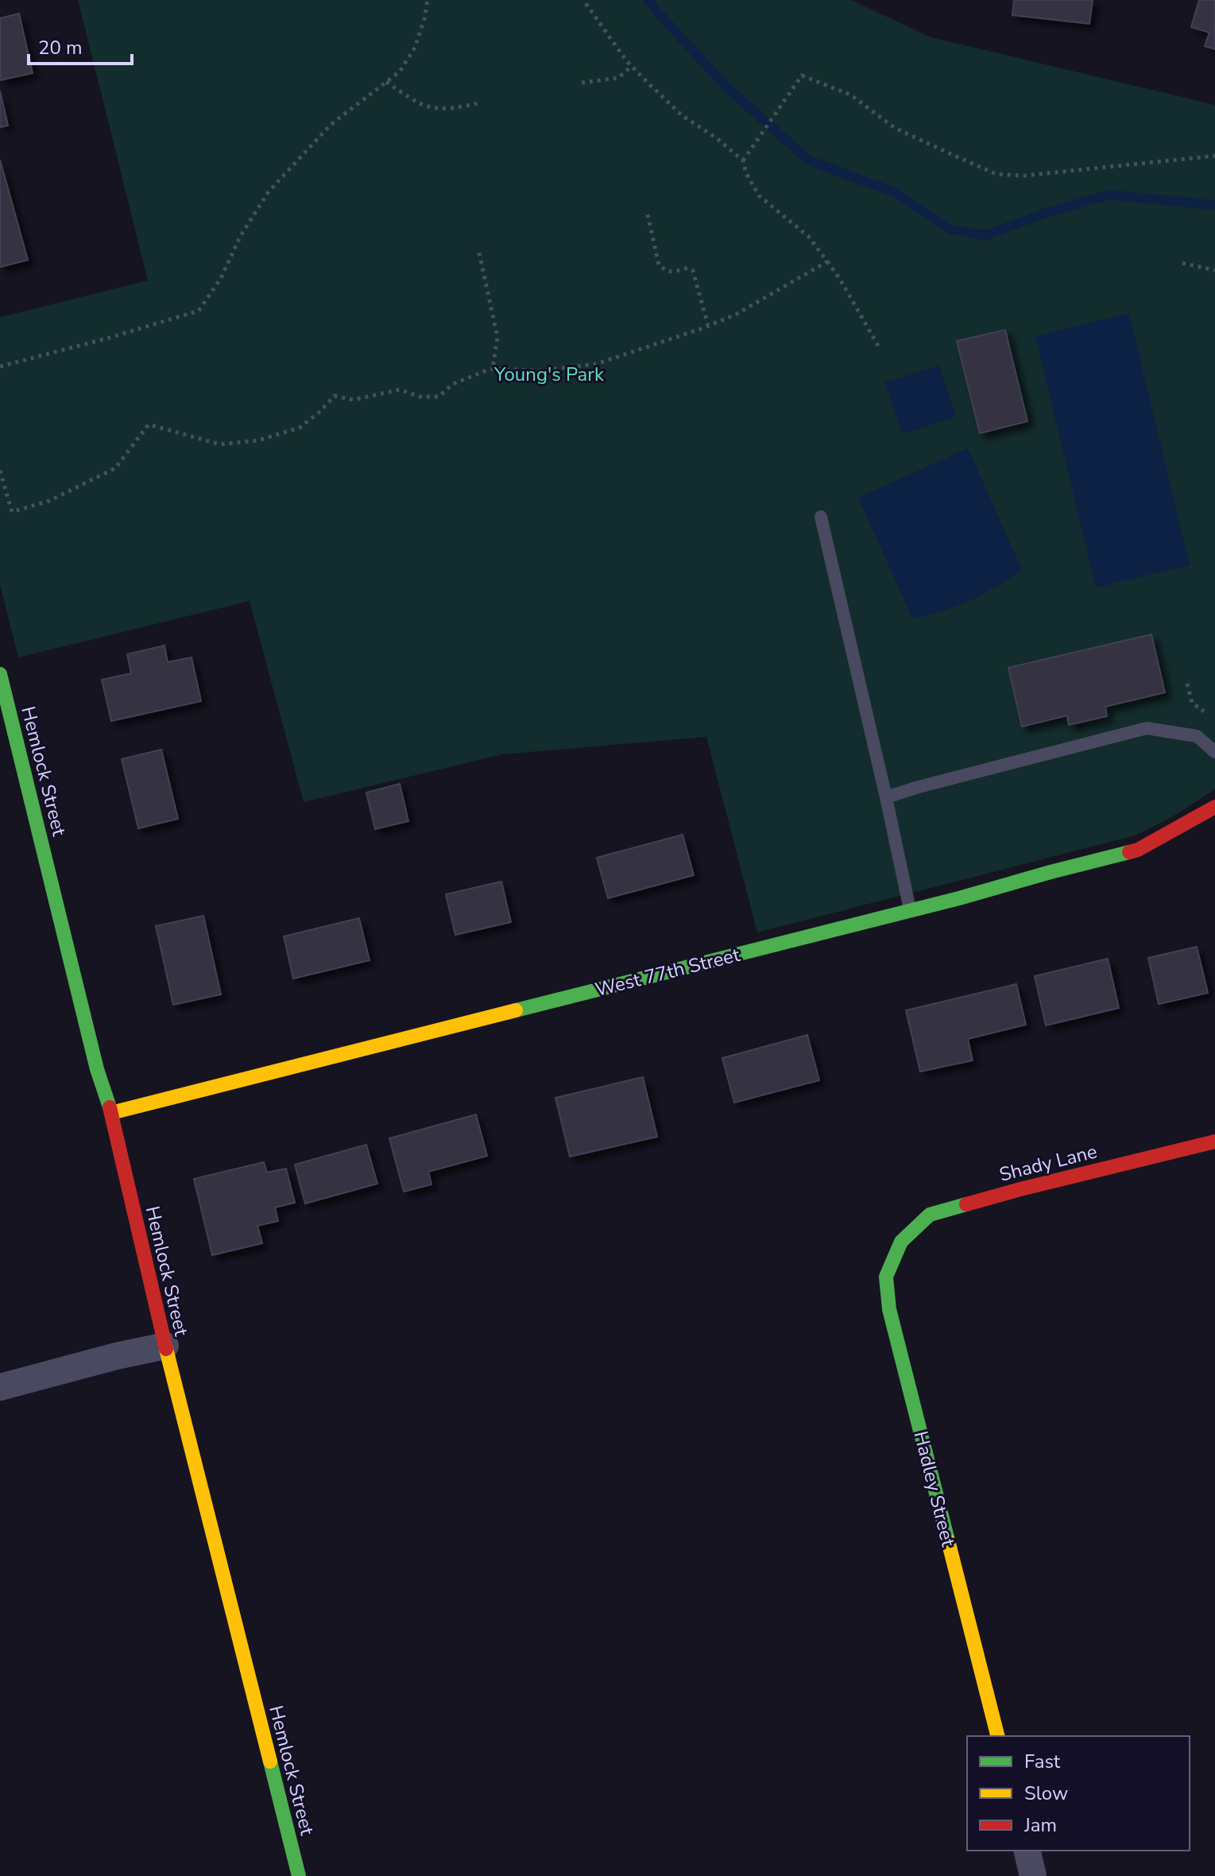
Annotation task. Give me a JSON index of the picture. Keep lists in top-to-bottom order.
{
  "streets": {
    "street": [
      "Hemlock Street",
      "West 77th Street",
      "Shady Lane",
      "Hadley Street"
    ]
  },
  "crossings": [
    ["Hemlock Street", "West 77th Street"],
    ["Shady Lane", "Hadley Street"]
  ],
  "parks": ["Young's Park"],
  "legend": ["Fast", "Slow", "Jam"],
  "scale_bar": "20 m"
}
